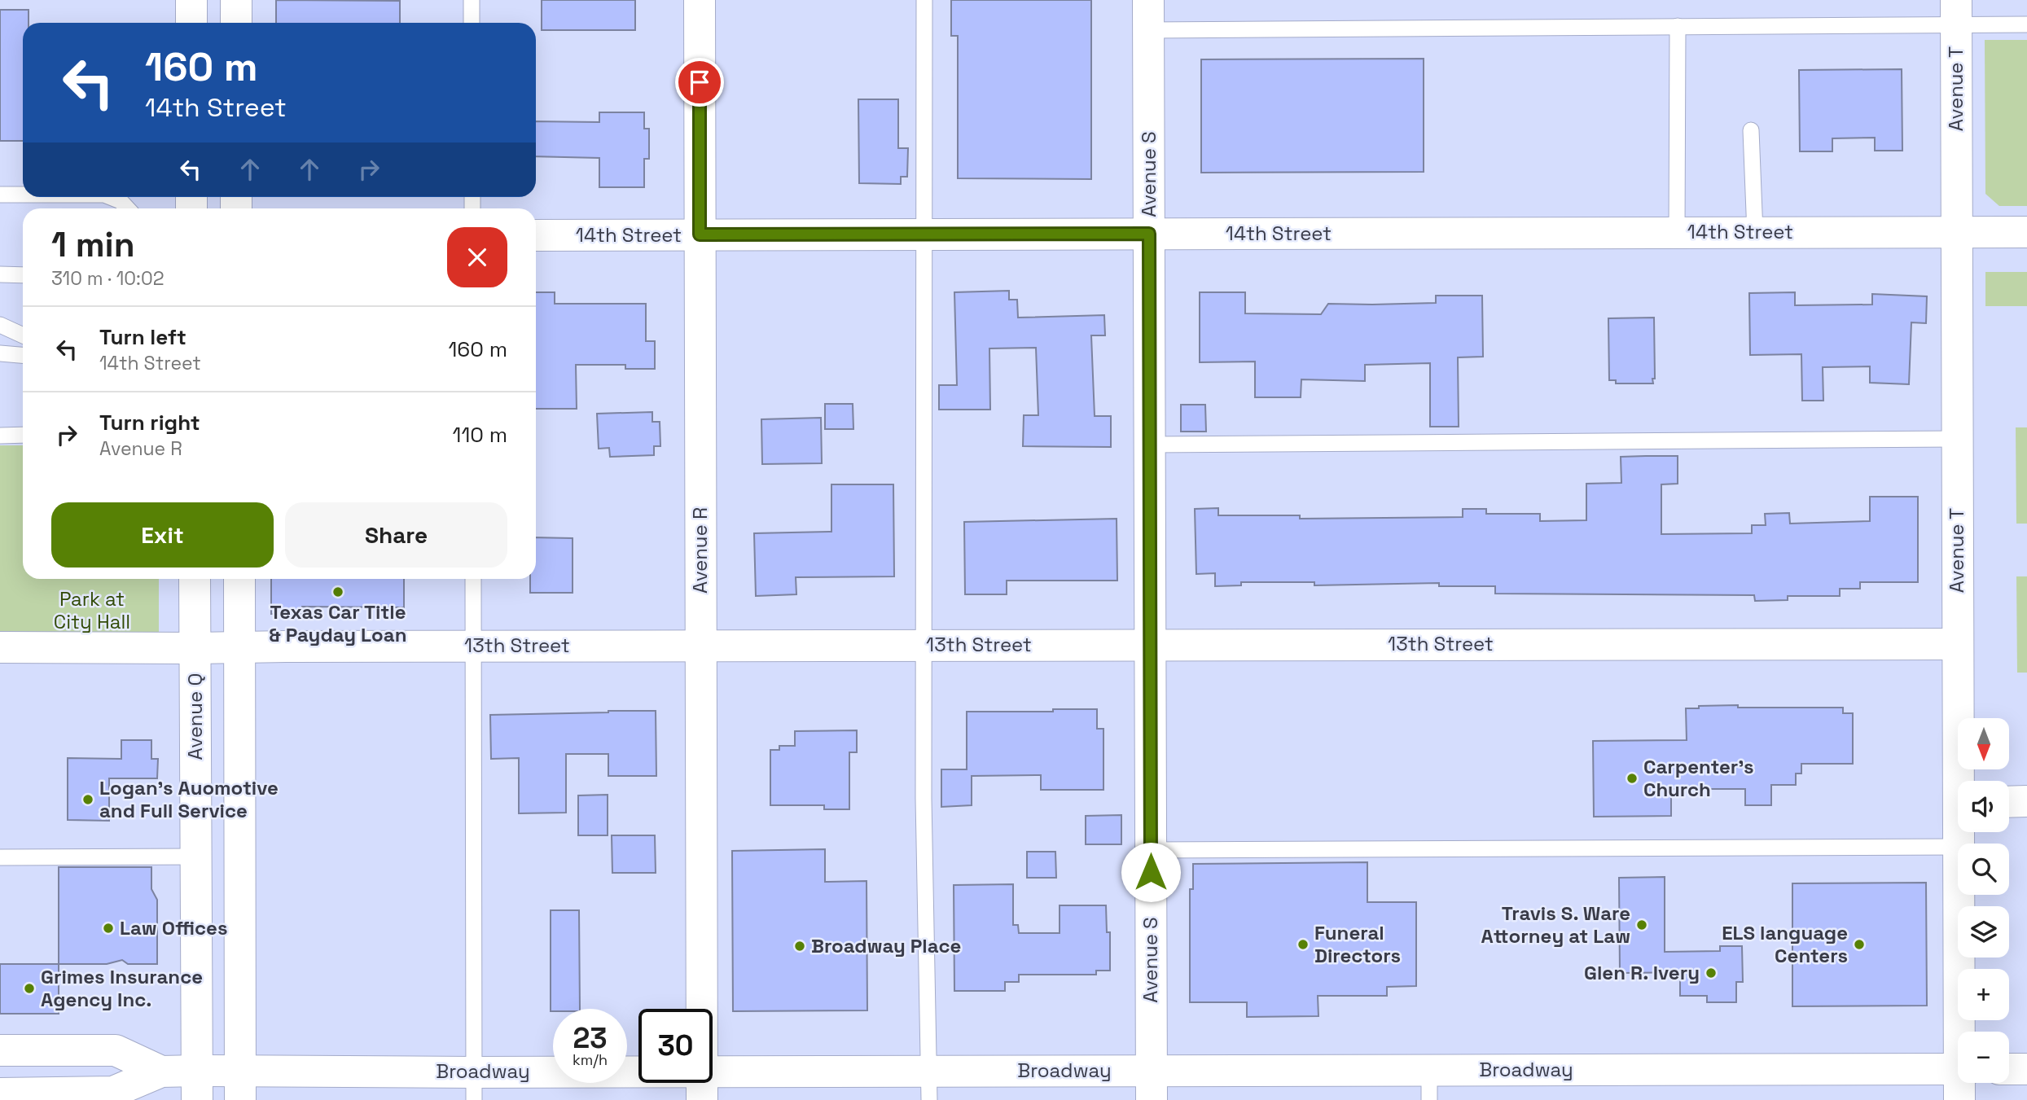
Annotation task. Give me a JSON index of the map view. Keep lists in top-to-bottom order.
{
  "streets": {
    "main road": [
      "Avenue T",
      "Avenue S",
      "14th Street",
      "Avenue R",
      "13th Street",
      "Avenue Q",
      "Broadway"
    ]
  },
  "crossings": [
    ["Avenue T", "14th Street"],
    ["Avenue T", "13th Street"],
    ["Avenue S", "14th Street"],
    ["Avenue S", "13th Street"],
    ["Avenue S", "Broadway"],
    ["14th Street", "Avenue R"],
    ["Avenue R", "13th Street"],
    ["Avenue R", "Broadway"],
    ["13th Street", "Avenue Q"],
    ["Avenue Q", "Broadway"]
  ],
  "parks": ["Park at City Hall"],
  "places": [
    "Texas Car Title & Payday Loan",
    "Carpenter's Church",
    "Logan's Auomotive and Full Service",
    "Travis S. Ware Attorney at Law",
    "Law Offices",
    "Funeral Directors",
    "ELS language Centers",
    "Broadway Place",
    "Glen R. Ivery",
    "Grimes Insurance Agency Inc."
  ],
  "north": "bottom",
  "page": {
    "turn": ["160 m", "14th Street"],
    "heading": ["1 min", "310 m · 10:02"],
    "list": [
      {
        "name": "Turn left",
        "note": "14th Street",
        "value": "160 m"
      },
      {
        "name": "Turn right",
        "note": "Avenue R",
        "value": "110 m"
      }
    ],
    "buttons": ["Exit", "Share"],
    "map_buttons": ["+", "−"],
    "speed": "23 km/h",
    "limit": "30"
  }
}
